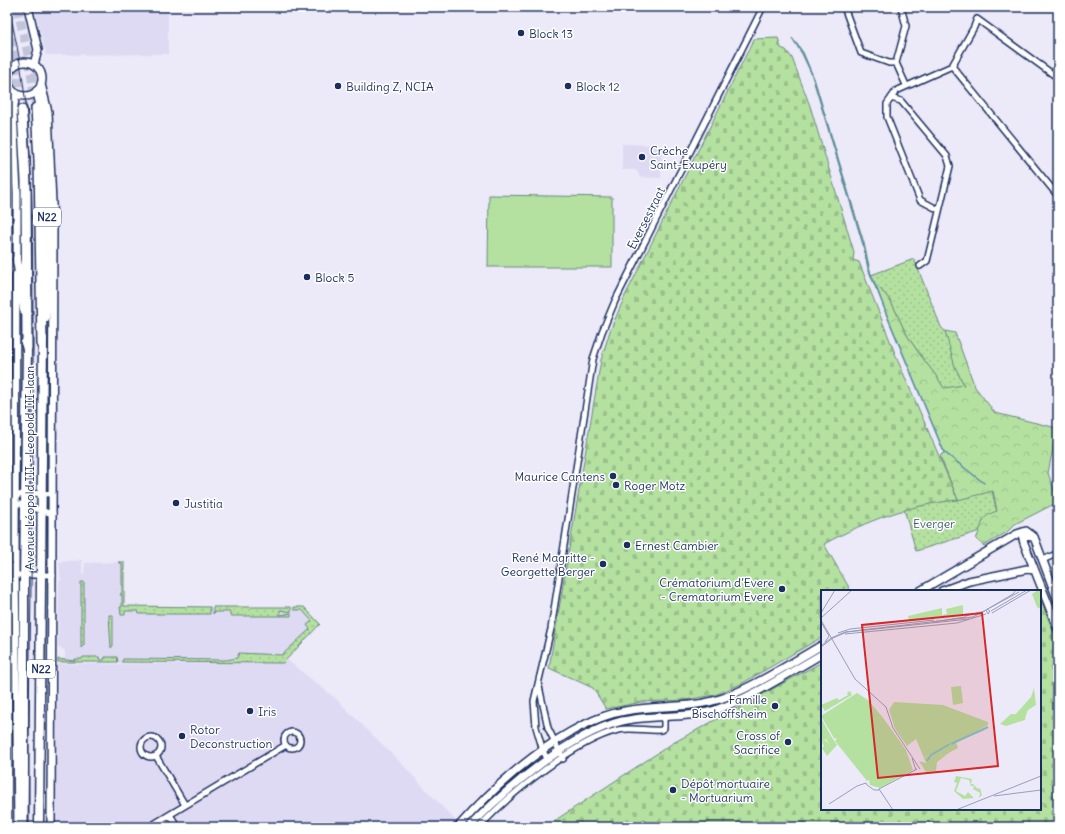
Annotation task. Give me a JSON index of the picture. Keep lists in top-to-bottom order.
{
  "streets": {
    "highway": ["Avenue Léopold III - Leopold III-laan"],
    "main road": ["N22"],
    "street": ["Eversestraat"]
  },
  "crossings": [
    ["N22", "Avenue Léopold III - Leopold III-laan"]
  ],
  "parks": ["Everger"],
  "places": [
    "Block 13",
    "Building Z, NCIA",
    "Block 12",
    "Crèche Saint-Exupéry",
    "Block 5",
    "Maurice Cantens",
    "Roger Motz",
    "Justitia",
    "Ernest Cambier",
    "René Magritte - Georgette Berger",
    "Crématorium d’Evere - Crematorium Evere",
    "Famille Bischoffsheim",
    "Iris",
    "Rotor Deconstruction",
    "Cross of Sacrifice",
    "Dépôt mortuaire - Mortuarium"
  ]
}
